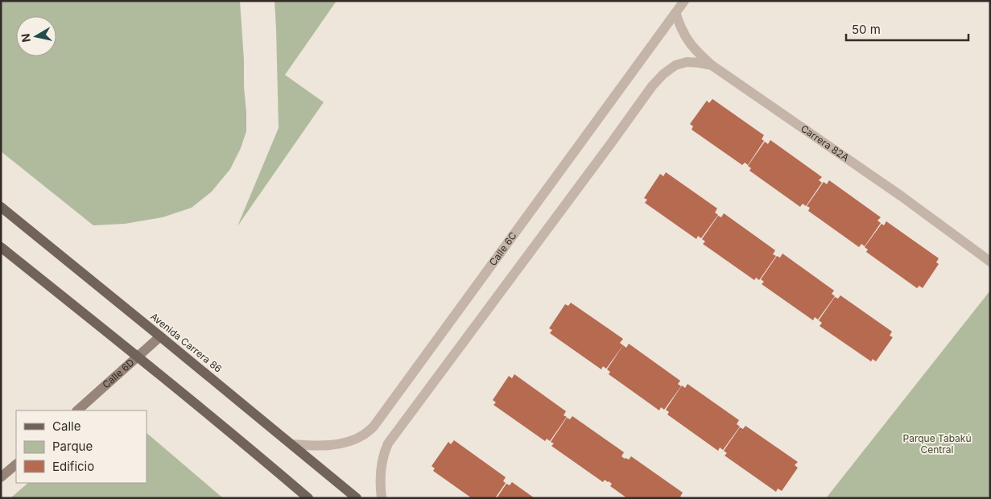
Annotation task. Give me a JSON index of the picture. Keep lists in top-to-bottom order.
{
  "streets": {
    "main road": ["Avenida Carrera 86"],
    "street": ["Carrera 82A", "Calle 6C", "Calle 6D"]
  },
  "crossings": [
    ["Carrera 82A", "Calle 6C"],
    ["Calle 6C", "Avenida Carrera 86"],
    ["Avenida Carrera 86", "Calle 6D"]
  ],
  "parks": ["Parque Tabakú Central"],
  "legend": ["Calle", "Parque", "Edificio"],
  "scale_bar": "50 m",
  "north": "left"
}
